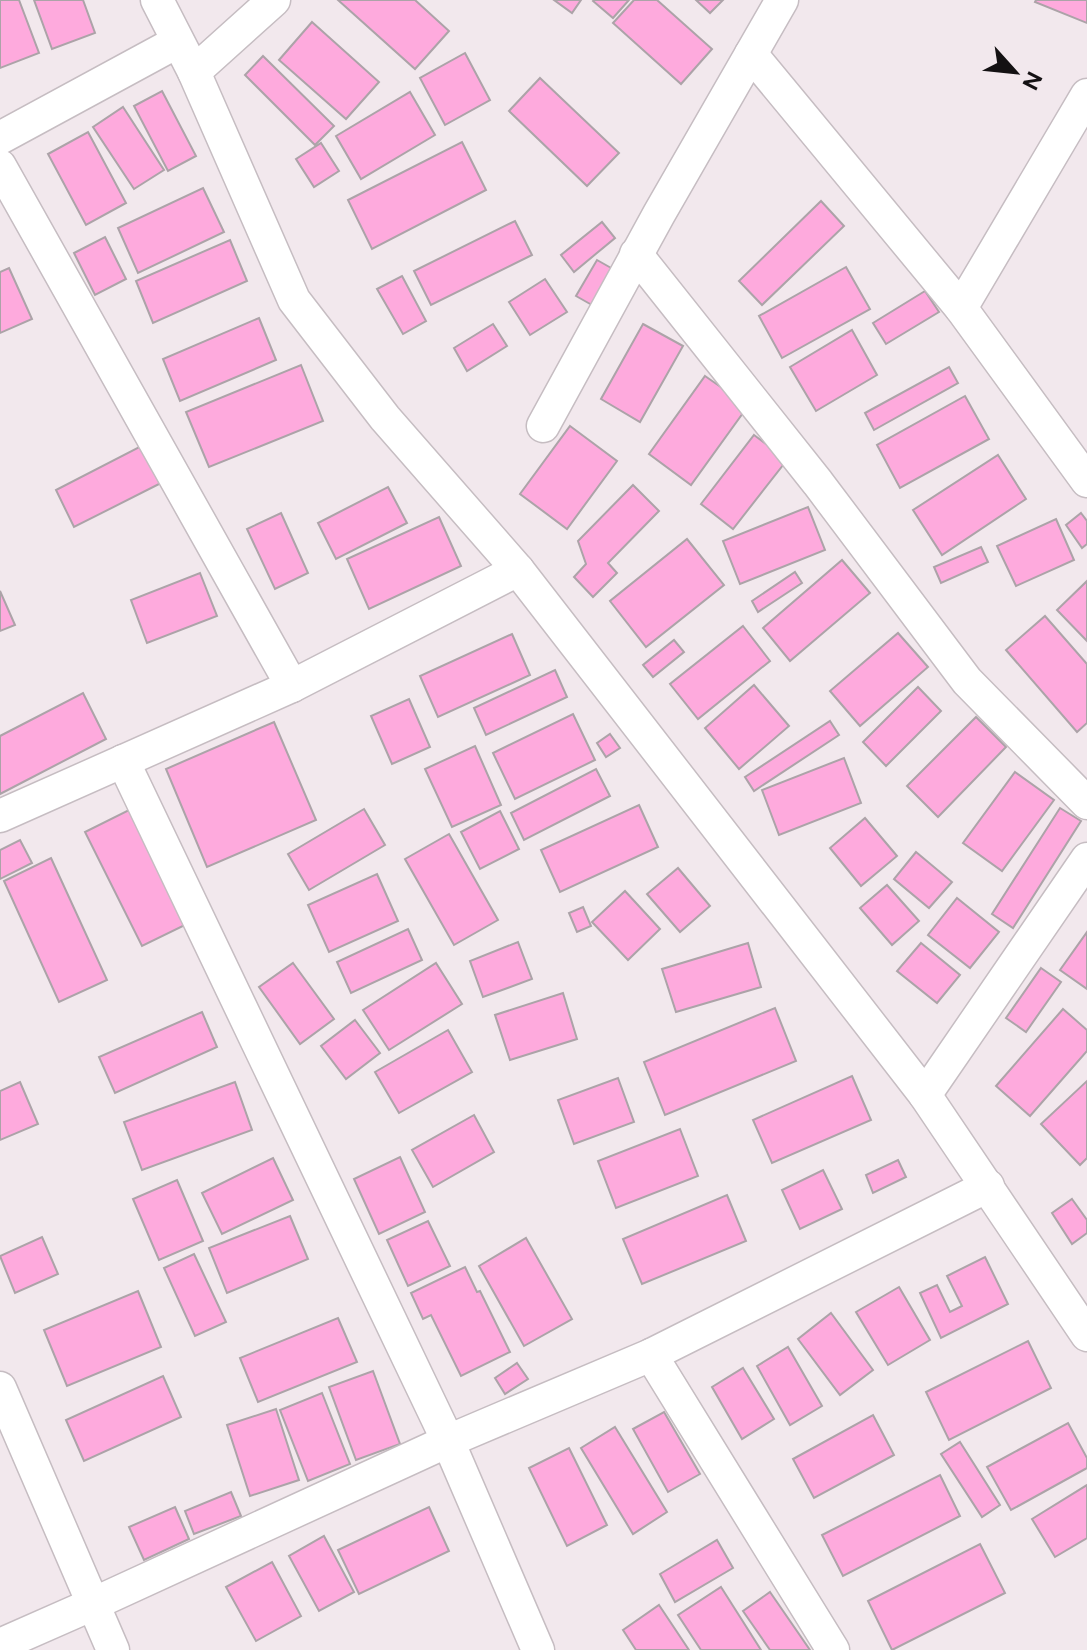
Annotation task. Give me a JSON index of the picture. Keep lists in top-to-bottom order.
{
  "north": "bottom right"
}
